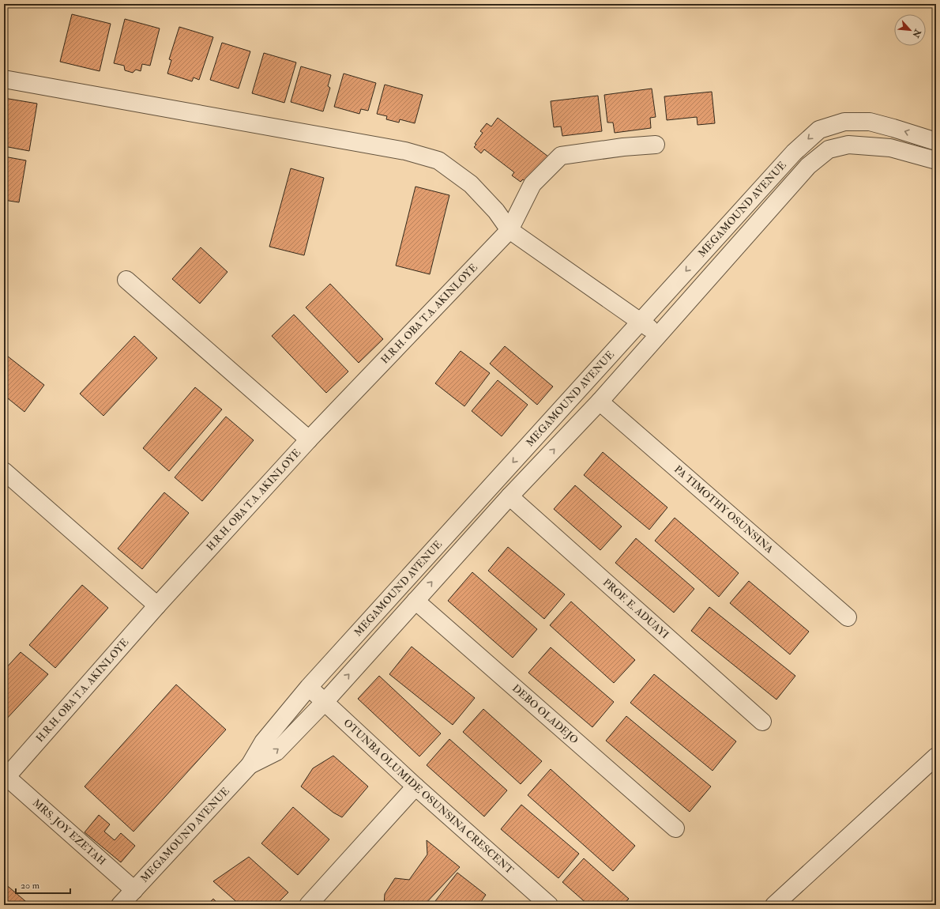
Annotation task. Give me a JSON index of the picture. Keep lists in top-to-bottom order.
{
  "streets": {
    "street": [
      "MEGAMOUND AVENUE",
      "H.R.H. OBA T.A. AKINLOYE",
      "PA TIMOTHY OSUNSINA",
      "PROF. E. ADUAYI",
      "DEBO OLADEJO",
      "OTUNBA OLUMIDE OSUNSINA CRESCENT",
      "MRS. JOY EZETAH"
    ]
  },
  "crossings": [
    ["MEGAMOUND AVENUE", "PA TIMOTHY OSUNSINA"],
    ["MEGAMOUND AVENUE", "PROF. E. ADUAYI"],
    ["MEGAMOUND AVENUE", "DEBO OLADEJO"],
    ["MEGAMOUND AVENUE", "OTUNBA OLUMIDE OSUNSINA CRESCENT"],
    ["MEGAMOUND AVENUE", "MRS. JOY EZETAH"],
    ["H.R.H. OBA T.A. AKINLOYE", "MRS. JOY EZETAH"]
  ],
  "scale_bar": "20 m",
  "north": "bottom right"
}
